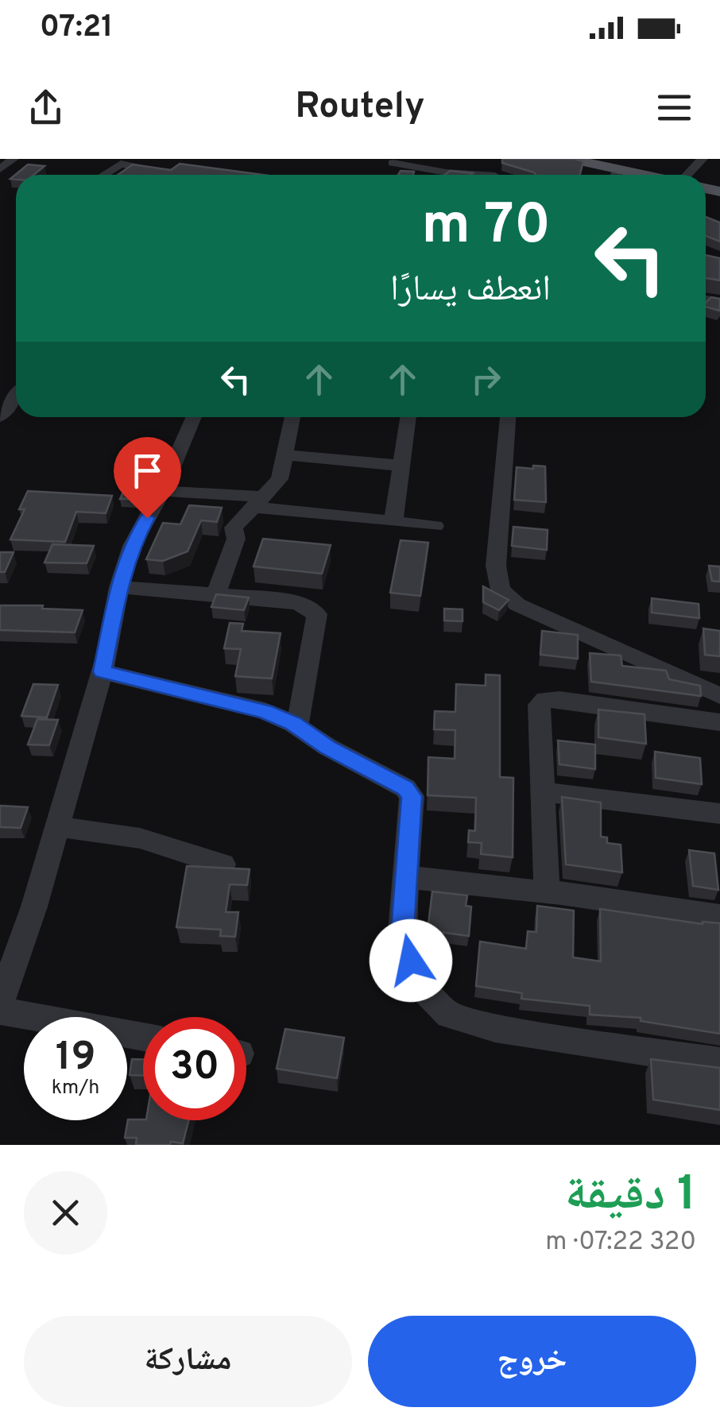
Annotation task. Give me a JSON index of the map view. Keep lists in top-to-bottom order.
{
  "page": {
    "status": "07:21",
    "header": "Routely",
    "turn": ["70 m", "انعطف يسارًا"],
    "speed": "19 km/h",
    "limit": "30",
    "heading": ["1 دقيقة", "320 m · 07:22"],
    "buttons": ["خروج", "مشاركة"]
  }
}
